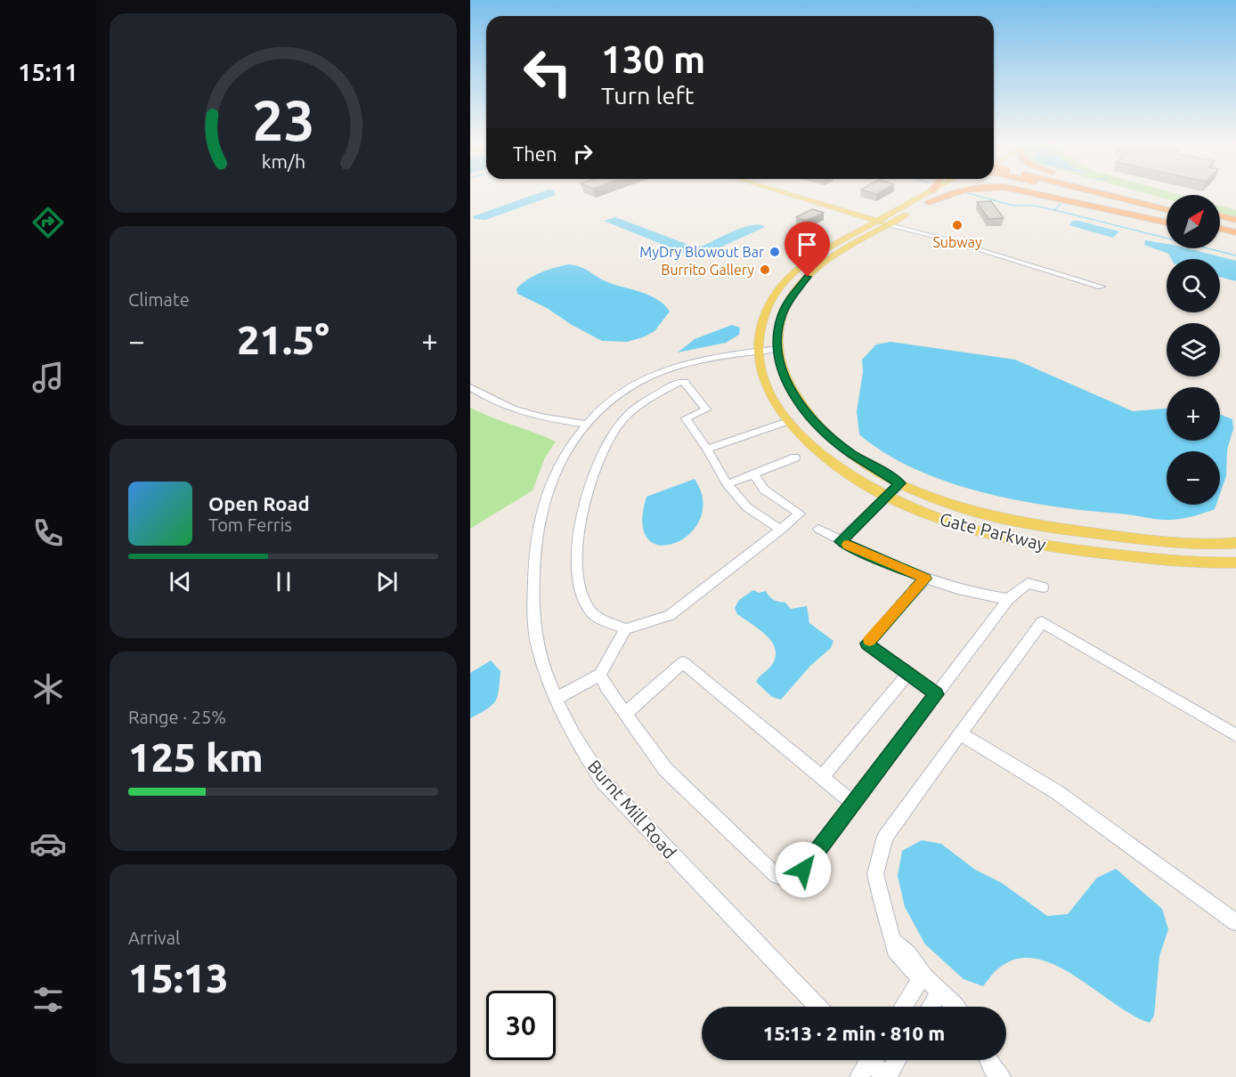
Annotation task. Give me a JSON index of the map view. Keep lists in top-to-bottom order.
{
  "streets": {
    "main road": ["Gate Parkway"],
    "street": ["Burnt Mill Road"]
  },
  "crossings": [
    ["Gate Parkway", "Burnt Mill Road"]
  ],
  "places": ["Subway", "MyDry Blowout Bar", "Burrito Gallery"],
  "north": "top right",
  "page": {
    "tabs": "15:11",
    "turn": ["130 m", "Turn left"],
    "then": "Then",
    "map_buttons": ["+", "−"],
    "tile": [
      "Climate",
      ["Range · 25%", "125 km"],
      ["Arrival", "15:13"]
    ],
    "heat": ["−", "21.5°", "+"],
    "song": ["Open Road", "Tom Ferris"],
    "limit": "30",
    "trip": "15:13 · 2 min · 810 m",
    "gauge": ["23", "km/h"]
  }
}
